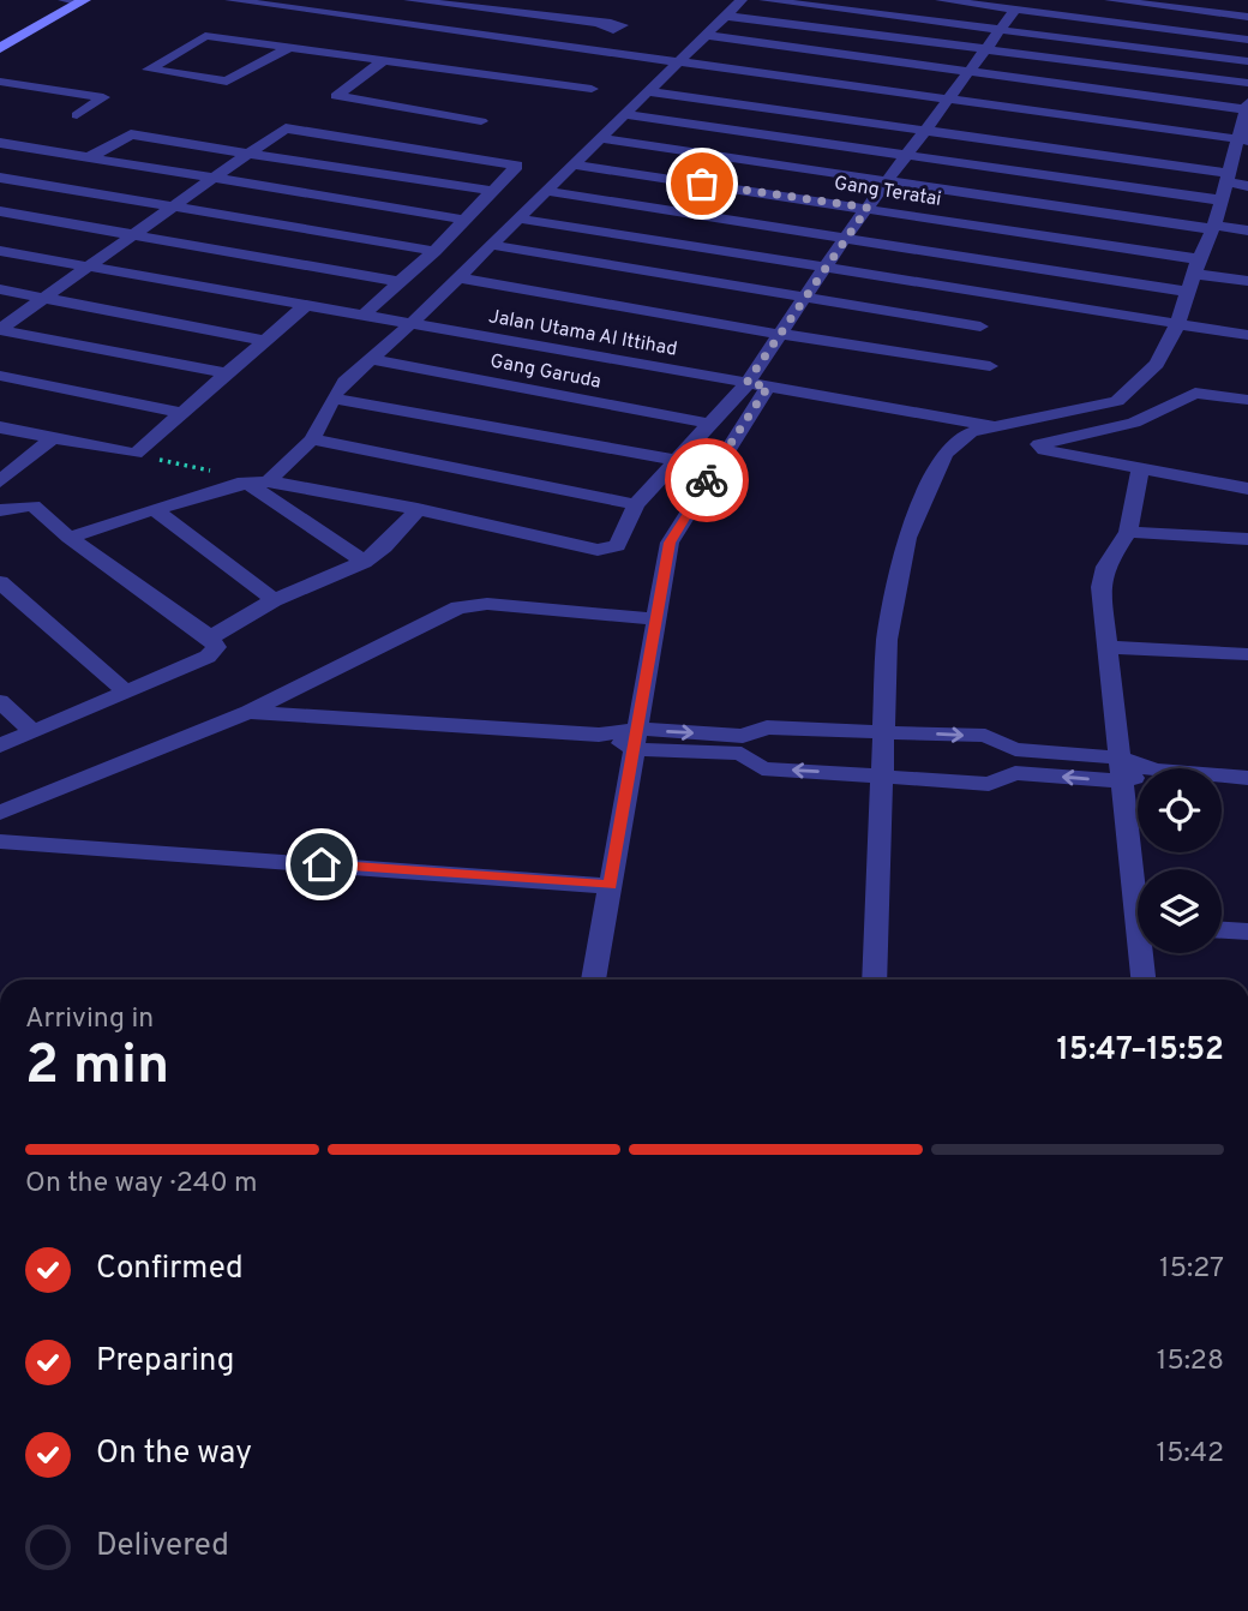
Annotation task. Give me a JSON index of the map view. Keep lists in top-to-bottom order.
{
  "streets": {
    "street": ["Gang Teratai", "Jalan Utama Al Ittihad", "Gang Garuda"]
  },
  "page": {
    "heading": ["2 min", "Arriving in", "15:47–15:52"],
    "bar": "On the way · 240 m",
    "list": [
      ["Confirmed", "15:27"],
      ["Preparing", "15:28"],
      ["On the way", "15:42"],
      "Delivered"
    ]
  }
}
